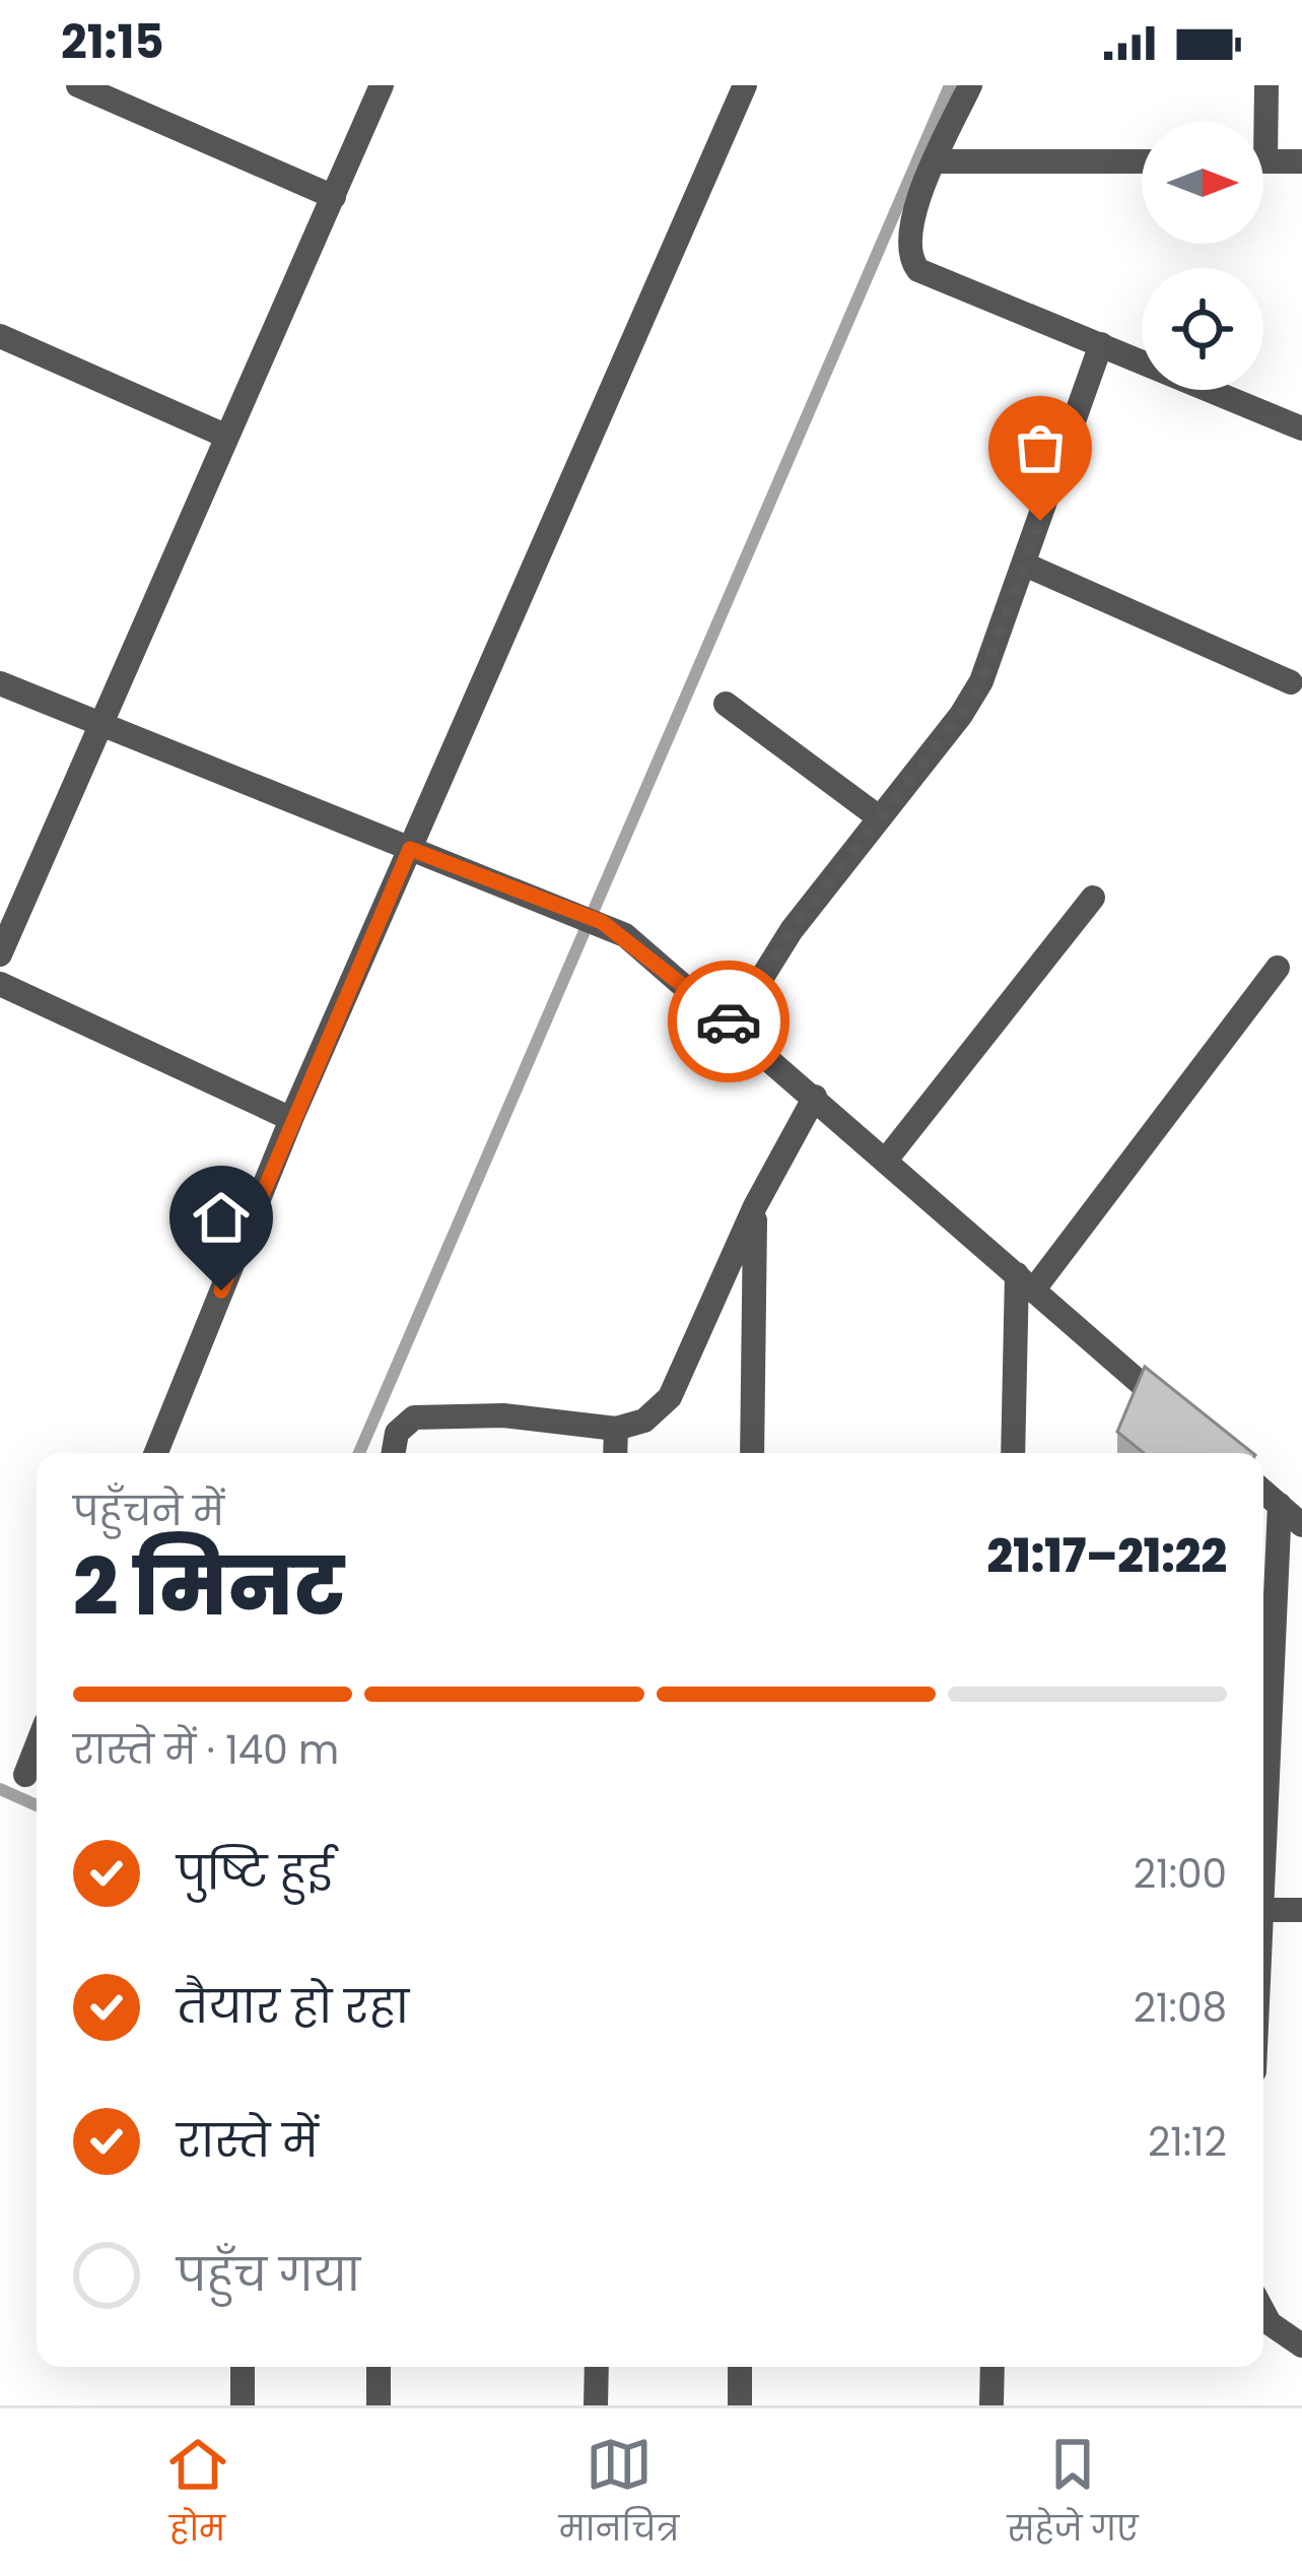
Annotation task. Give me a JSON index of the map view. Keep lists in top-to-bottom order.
{
  "north": "right",
  "page": {
    "status": "21:15",
    "heading": ["2 मिनट", "पहुँचने में", "21:17–21:22"],
    "bar": "रास्ते में · 140 m",
    "list": [
      ["पुष्टि हुई", "21:00"],
      ["तैयार हो रहा", "21:08"],
      ["रास्ते में", "21:12"],
      "पहुँच गया"
    ],
    "tabs": ["होम", "मानचित्र", "सहेजे गए"]
  }
}
